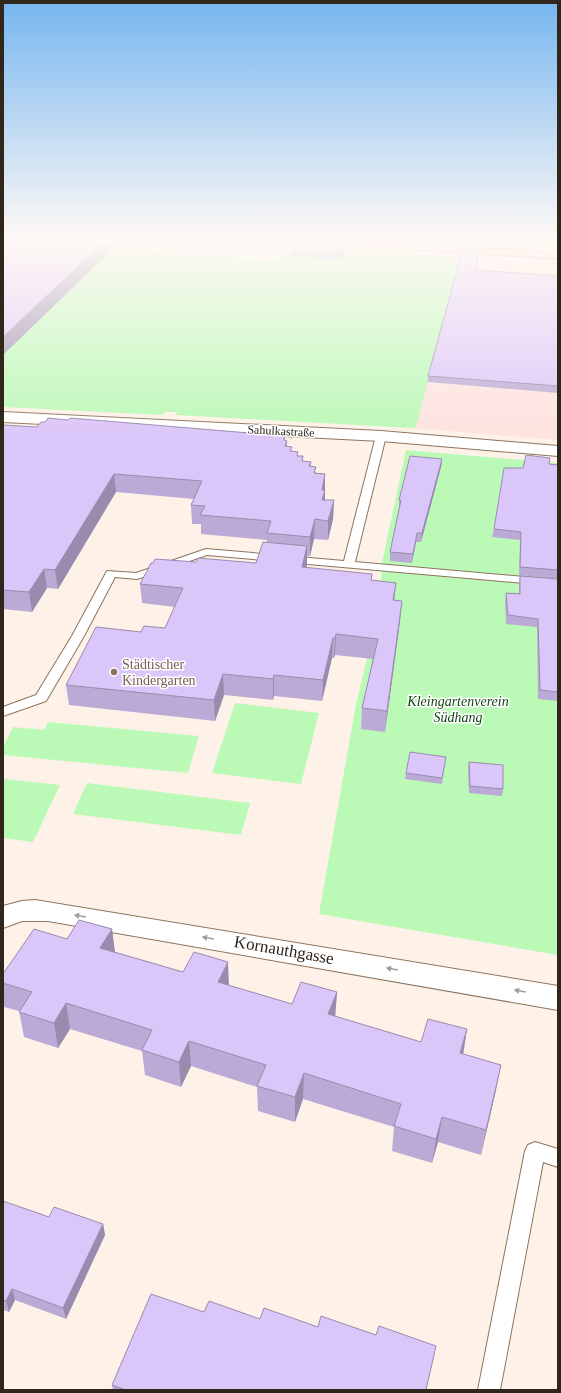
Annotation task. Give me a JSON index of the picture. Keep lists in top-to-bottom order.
{
  "streets": {
    "street": ["Sahulkastraße", "Kornauthgasse"]
  },
  "one_way": ["Kornauthgasse"],
  "parks": ["Kleingartenverein Südhang"],
  "places": ["Städtischer Kindergarten"]
}
